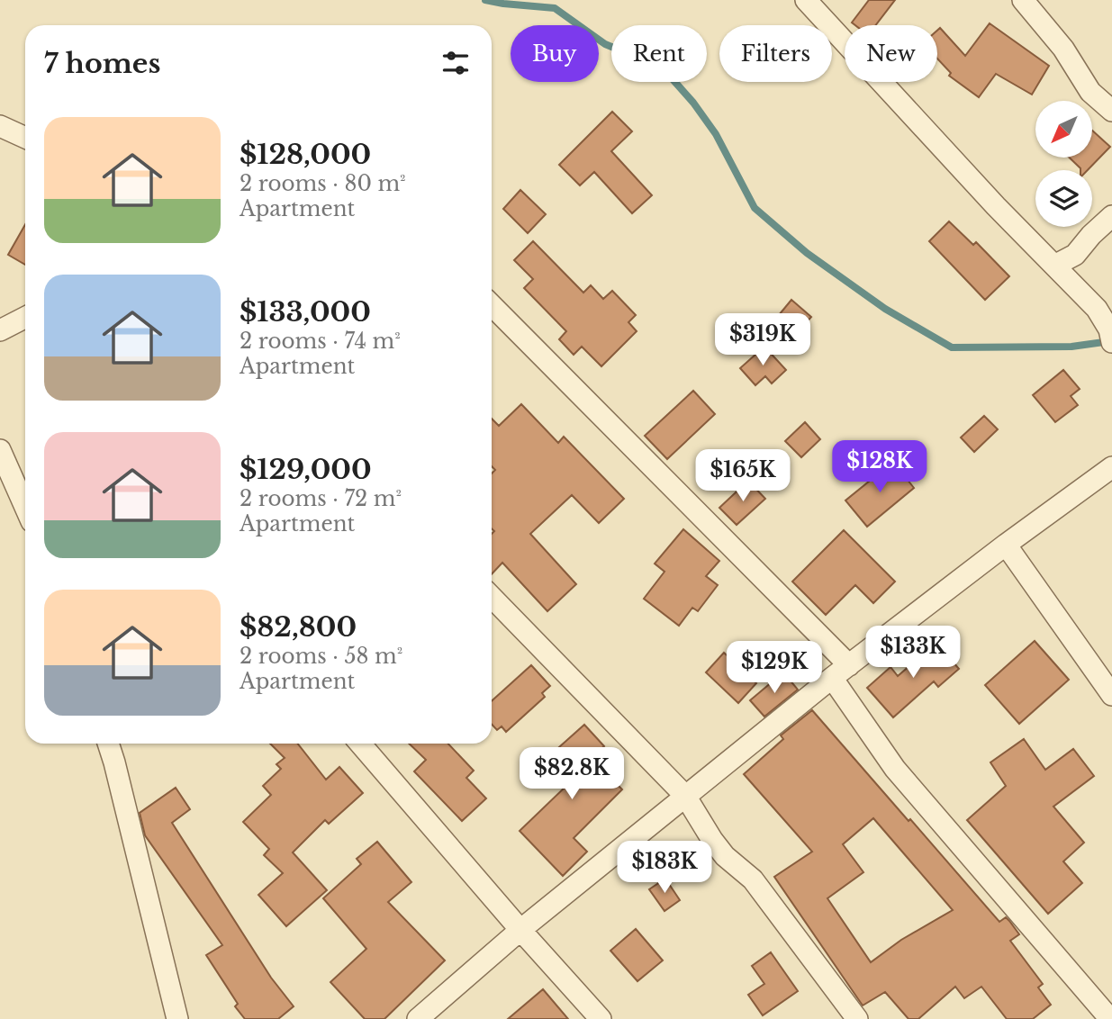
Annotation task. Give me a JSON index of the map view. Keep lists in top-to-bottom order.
{
  "north": "bottom left",
  "page": {
    "chip": [
      "Buy",
      "Rent",
      "Filters",
      "New"
    ],
    "heading": "7 homes",
    "list": [
      {
        "name": "$128,000",
        "note": "2 rooms · 80 m² · Apartment"
      },
      {
        "name": "$133,000",
        "note": "2 rooms · 74 m² · Apartment"
      },
      {
        "name": "$129,000",
        "note": "2 rooms · 72 m² · Apartment"
      },
      {
        "name": "$82,800",
        "note": "2 rooms · 58 m² · Apartment"
      }
    ],
    "price": [
      "$319K",
      "$128K",
      "$165K",
      "$133K",
      "$129K",
      "$82.8K",
      "$183K"
    ]
  }
}
